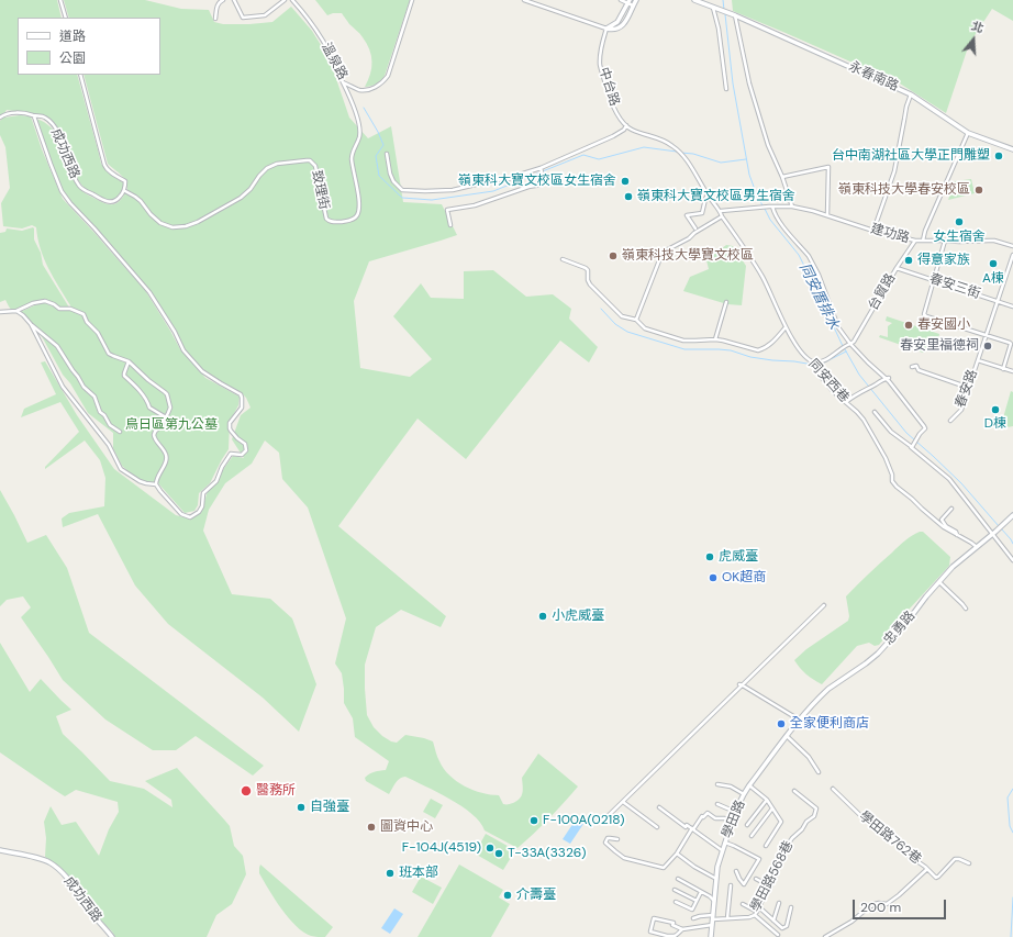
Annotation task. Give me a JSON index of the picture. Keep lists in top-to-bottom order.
{
  "streets": {
    "street": [
      "溫泉路",
      "永春南路",
      "中台路",
      "成功西路",
      "致理街",
      "建功路",
      "春安三街",
      "台貿路",
      "同安西巷",
      "春安路",
      "忠勇路",
      "學田路",
      "學田路762巷",
      "學田路568巷"
    ]
  },
  "crossings": [
    ["溫泉路", "致理街"],
    ["成功西路", "致理街"],
    ["建功路", "台貿路"],
    ["建功路", "同安西巷"],
    ["春安三街", "台貿路"],
    ["春安三街", "春安路"],
    ["同安西巷", "忠勇路"],
    ["忠勇路", "學田路"],
    ["學田路", "學田路568巷"]
  ],
  "water": ["同安厝排水"],
  "parks": ["烏日區第九公墓"],
  "places": [
    "台中南湖社區大學正門雕塑",
    "嶺東科大寶文校區女生宿舍",
    "嶺東科技大學春安校區",
    "嶺東科大寶文校區男生宿舍",
    "女生宿舍",
    "嶺東科技大學寶文校區",
    "得意家族",
    "A棟",
    "春安國小",
    "春安里福德祠",
    "D棟",
    "虎威臺",
    "OK超商",
    "小虎威臺",
    "全家便利商店",
    "醫務所",
    "自強臺",
    "F-100A(0218)",
    "圖資中心",
    "F-104J(4519)",
    "T-33A(3326)",
    "班本部",
    "介壽臺"
  ],
  "legend": ["道路", "公園"],
  "scale_bar": "200 m",
  "north": "top"
}
